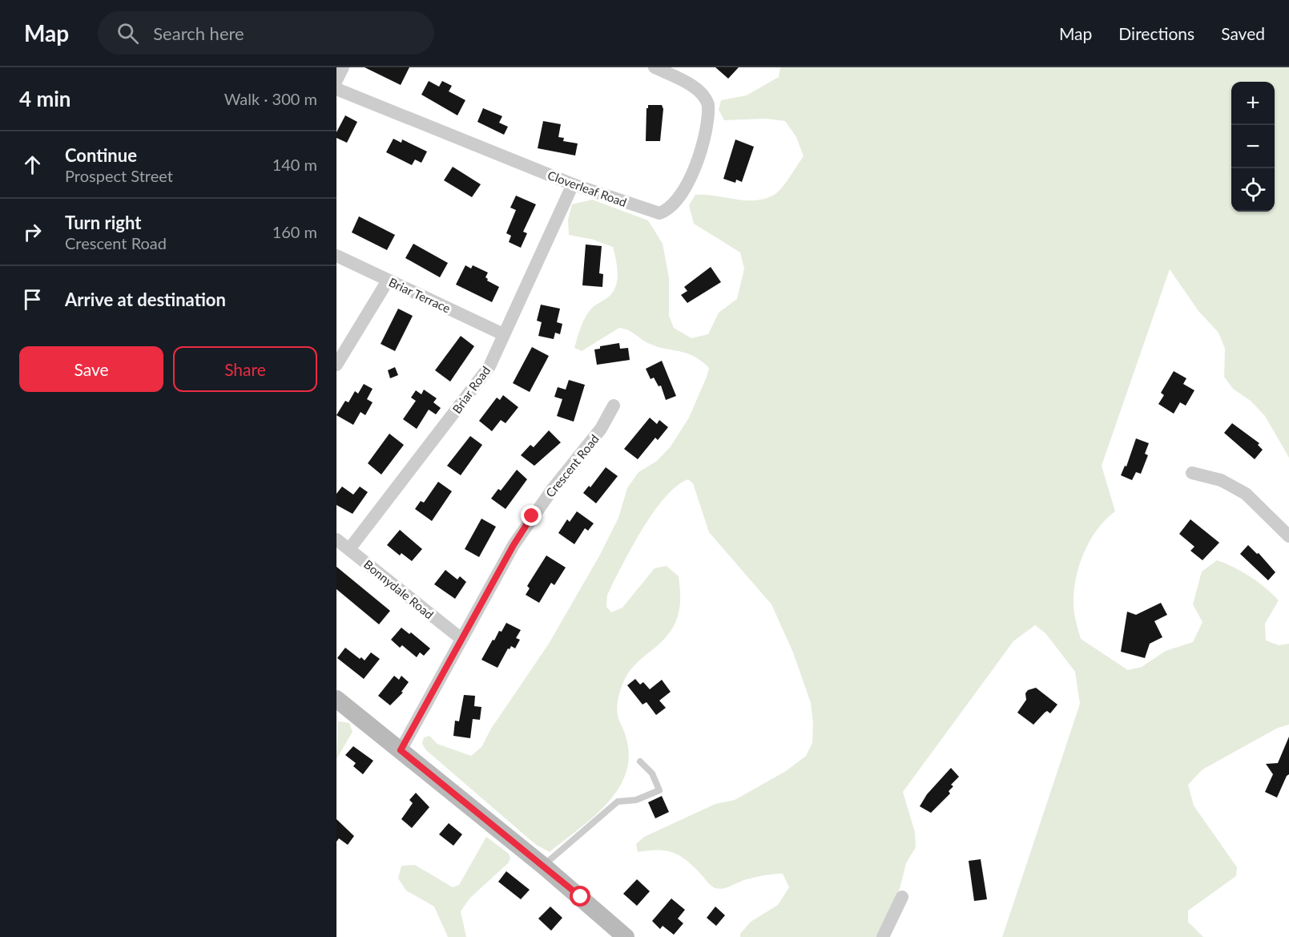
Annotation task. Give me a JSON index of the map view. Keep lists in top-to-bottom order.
{
  "streets": {
    "street": [
      "Cloverleaf Road",
      "Briar Terrace",
      "Briar Road",
      "Crescent Road",
      "Bonnydale Road"
    ]
  },
  "crossings": [
    ["Cloverleaf Road", "Briar Road"],
    ["Briar Terrace", "Briar Road"],
    ["Briar Road", "Bonnydale Road"],
    ["Crescent Road", "Bonnydale Road"]
  ],
  "page": {
    "header": "Map",
    "search": "Search here",
    "nav": ["Map", "Directions", "Saved"],
    "heading": ["4 min", "Walk · 300 m"],
    "map_buttons": ["+", "−"],
    "list": [
      ["Continue", "Prospect Street", "140 m"],
      ["Turn right", "Crescent Road", "160 m"],
      "Arrive at destination"
    ],
    "buttons": ["Save", "Share"]
  }
}
